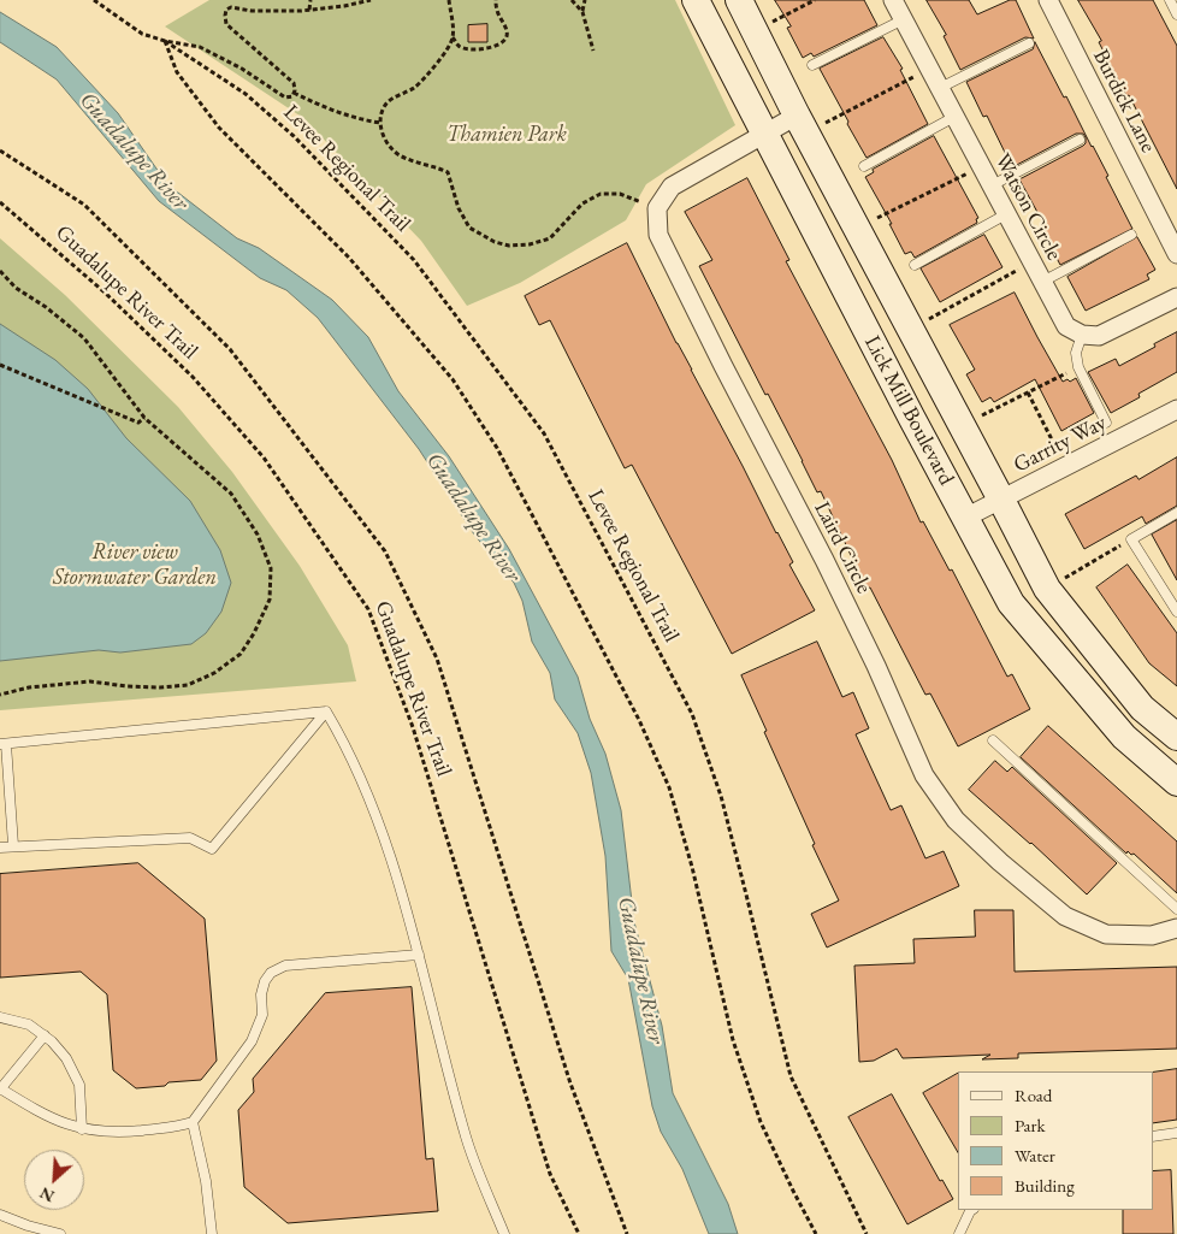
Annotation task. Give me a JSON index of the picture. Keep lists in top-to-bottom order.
{
  "streets": {
    "main road": ["Lick Mill Boulevard"],
    "street": [
      "Burdick Lane",
      "Watson Circle",
      "Garrity Way",
      "Laird Circle"
    ],
    "path": ["Levee Regional Trail", "Guadalupe River Trail"]
  },
  "crossings": [
    ["Lick Mill Boulevard", "Garrity Way"]
  ],
  "water": ["Guadalupe River"],
  "parks": ["Thamien Park", "River view Stormwater Garden"],
  "legend": [
    "Road",
    "Park",
    "Water",
    "Building"
  ],
  "north": "bottom left"
}
